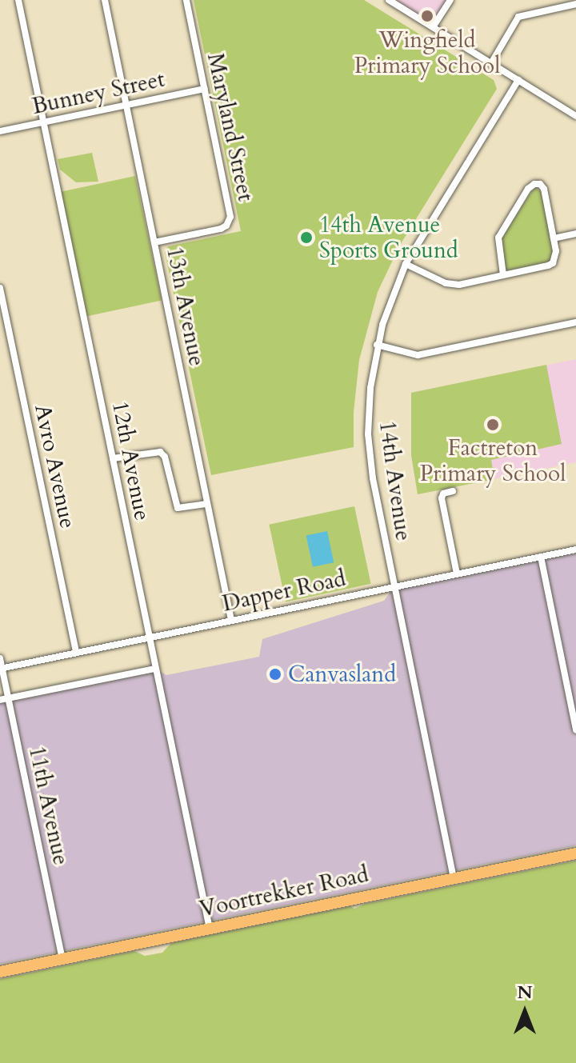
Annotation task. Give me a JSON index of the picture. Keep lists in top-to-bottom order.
{
  "streets": {
    "main road": ["Voortrekker Road"],
    "street": [
      "Bunney Street",
      "Maryland Street",
      "13th Avenue",
      "12th Avenue",
      "Avro Avenue",
      "14th Avenue",
      "Dapper Road",
      "11th Avenue"
    ]
  },
  "crossings": [
    ["Bunney Street", "Maryland Street"],
    ["Bunney Street", "13th Avenue"],
    ["Bunney Street", "12th Avenue"],
    ["Maryland Street", "13th Avenue"],
    ["13th Avenue", "Dapper Road"],
    ["12th Avenue", "Dapper Road"],
    ["12th Avenue", "Voortrekker Road"],
    ["Avro Avenue", "Dapper Road"],
    ["14th Avenue", "Dapper Road"],
    ["14th Avenue", "Voortrekker Road"],
    ["Dapper Road", "11th Avenue"],
    ["11th Avenue", "Voortrekker Road"]
  ],
  "places": [
    "Wingfield Primary School",
    "14th Avenue Sports Ground",
    "Factreton Primary School",
    "Canvasland"
  ],
  "north": "top"
}
